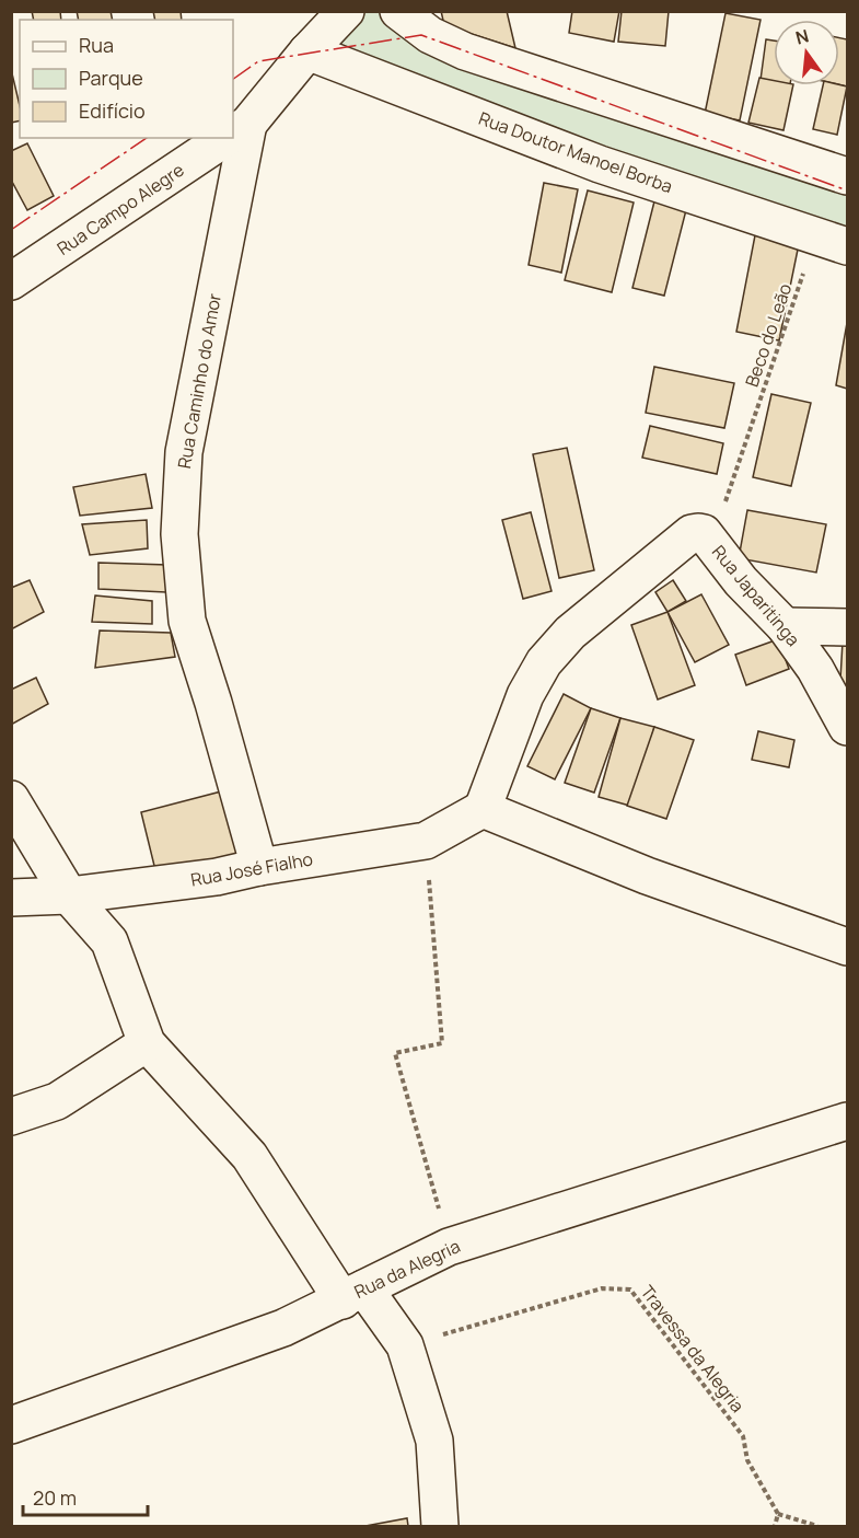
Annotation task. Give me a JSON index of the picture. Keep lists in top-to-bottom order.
{
  "streets": {
    "street": [
      "Rua Doutor Manoel Borba",
      "Rua Campo Alegre",
      "Rua Caminho do Amor",
      "Rua Japaritinga",
      "Rua José Fialho",
      "Rua da Alegria"
    ],
    "path": ["Beco do Leão", "Travessa da Alegria"]
  },
  "crossings": [
    ["Rua Doutor Manoel Borba", "Rua Campo Alegre"],
    ["Rua Doutor Manoel Borba", "Beco do Leão"],
    ["Rua Campo Alegre", "Rua Caminho do Amor"],
    ["Beco do Leão", "Rua Japaritinga"],
    ["Rua Caminho do Amor", "Rua José Fialho"]
  ],
  "legend": ["Rua", "Parque", "Edifício"],
  "scale_bar": "20 m",
  "north": "top"
}
